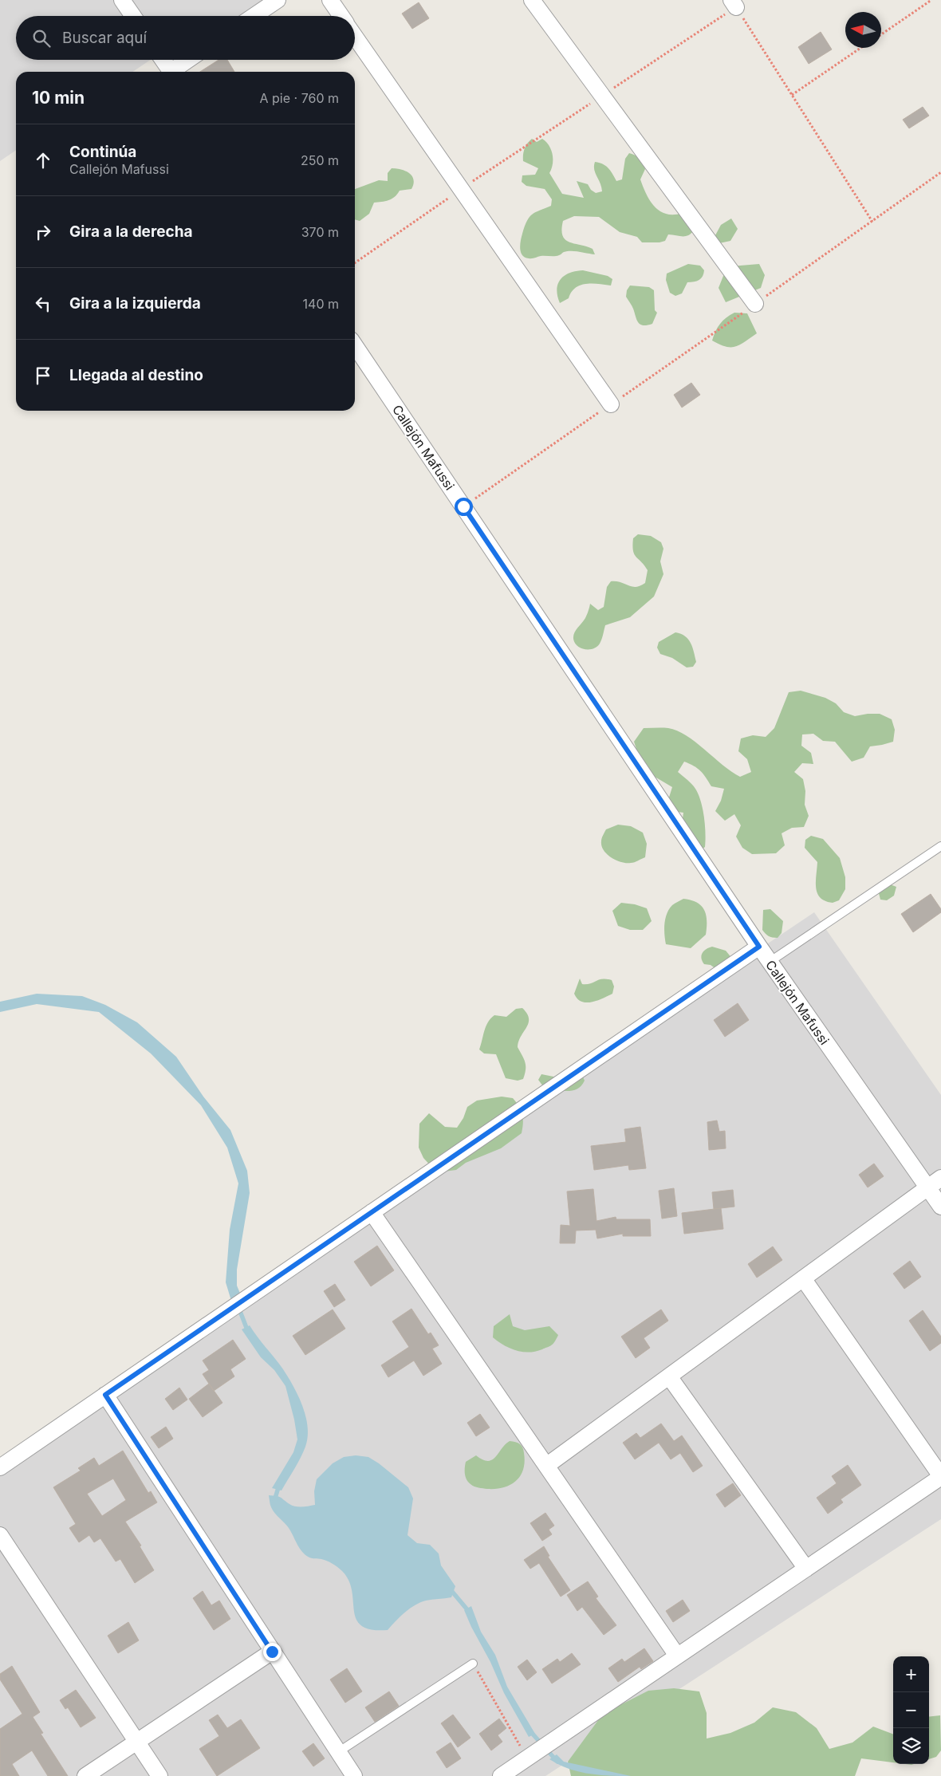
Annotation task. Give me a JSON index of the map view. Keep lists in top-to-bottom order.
{
  "streets": {
    "street": ["Callejón Mafussi"]
  },
  "north": "left",
  "page": {
    "search": "Buscar aquí",
    "heading": ["10 min", "A pie · 760 m"],
    "list": [
      ["Continúa", "Callejón Mafussi", "250 m"],
      ["Gira a la derecha", "370 m"],
      ["Gira a la izquierda", "140 m"],
      "Llegada al destino"
    ],
    "map_buttons": ["+", "−"]
  }
}
